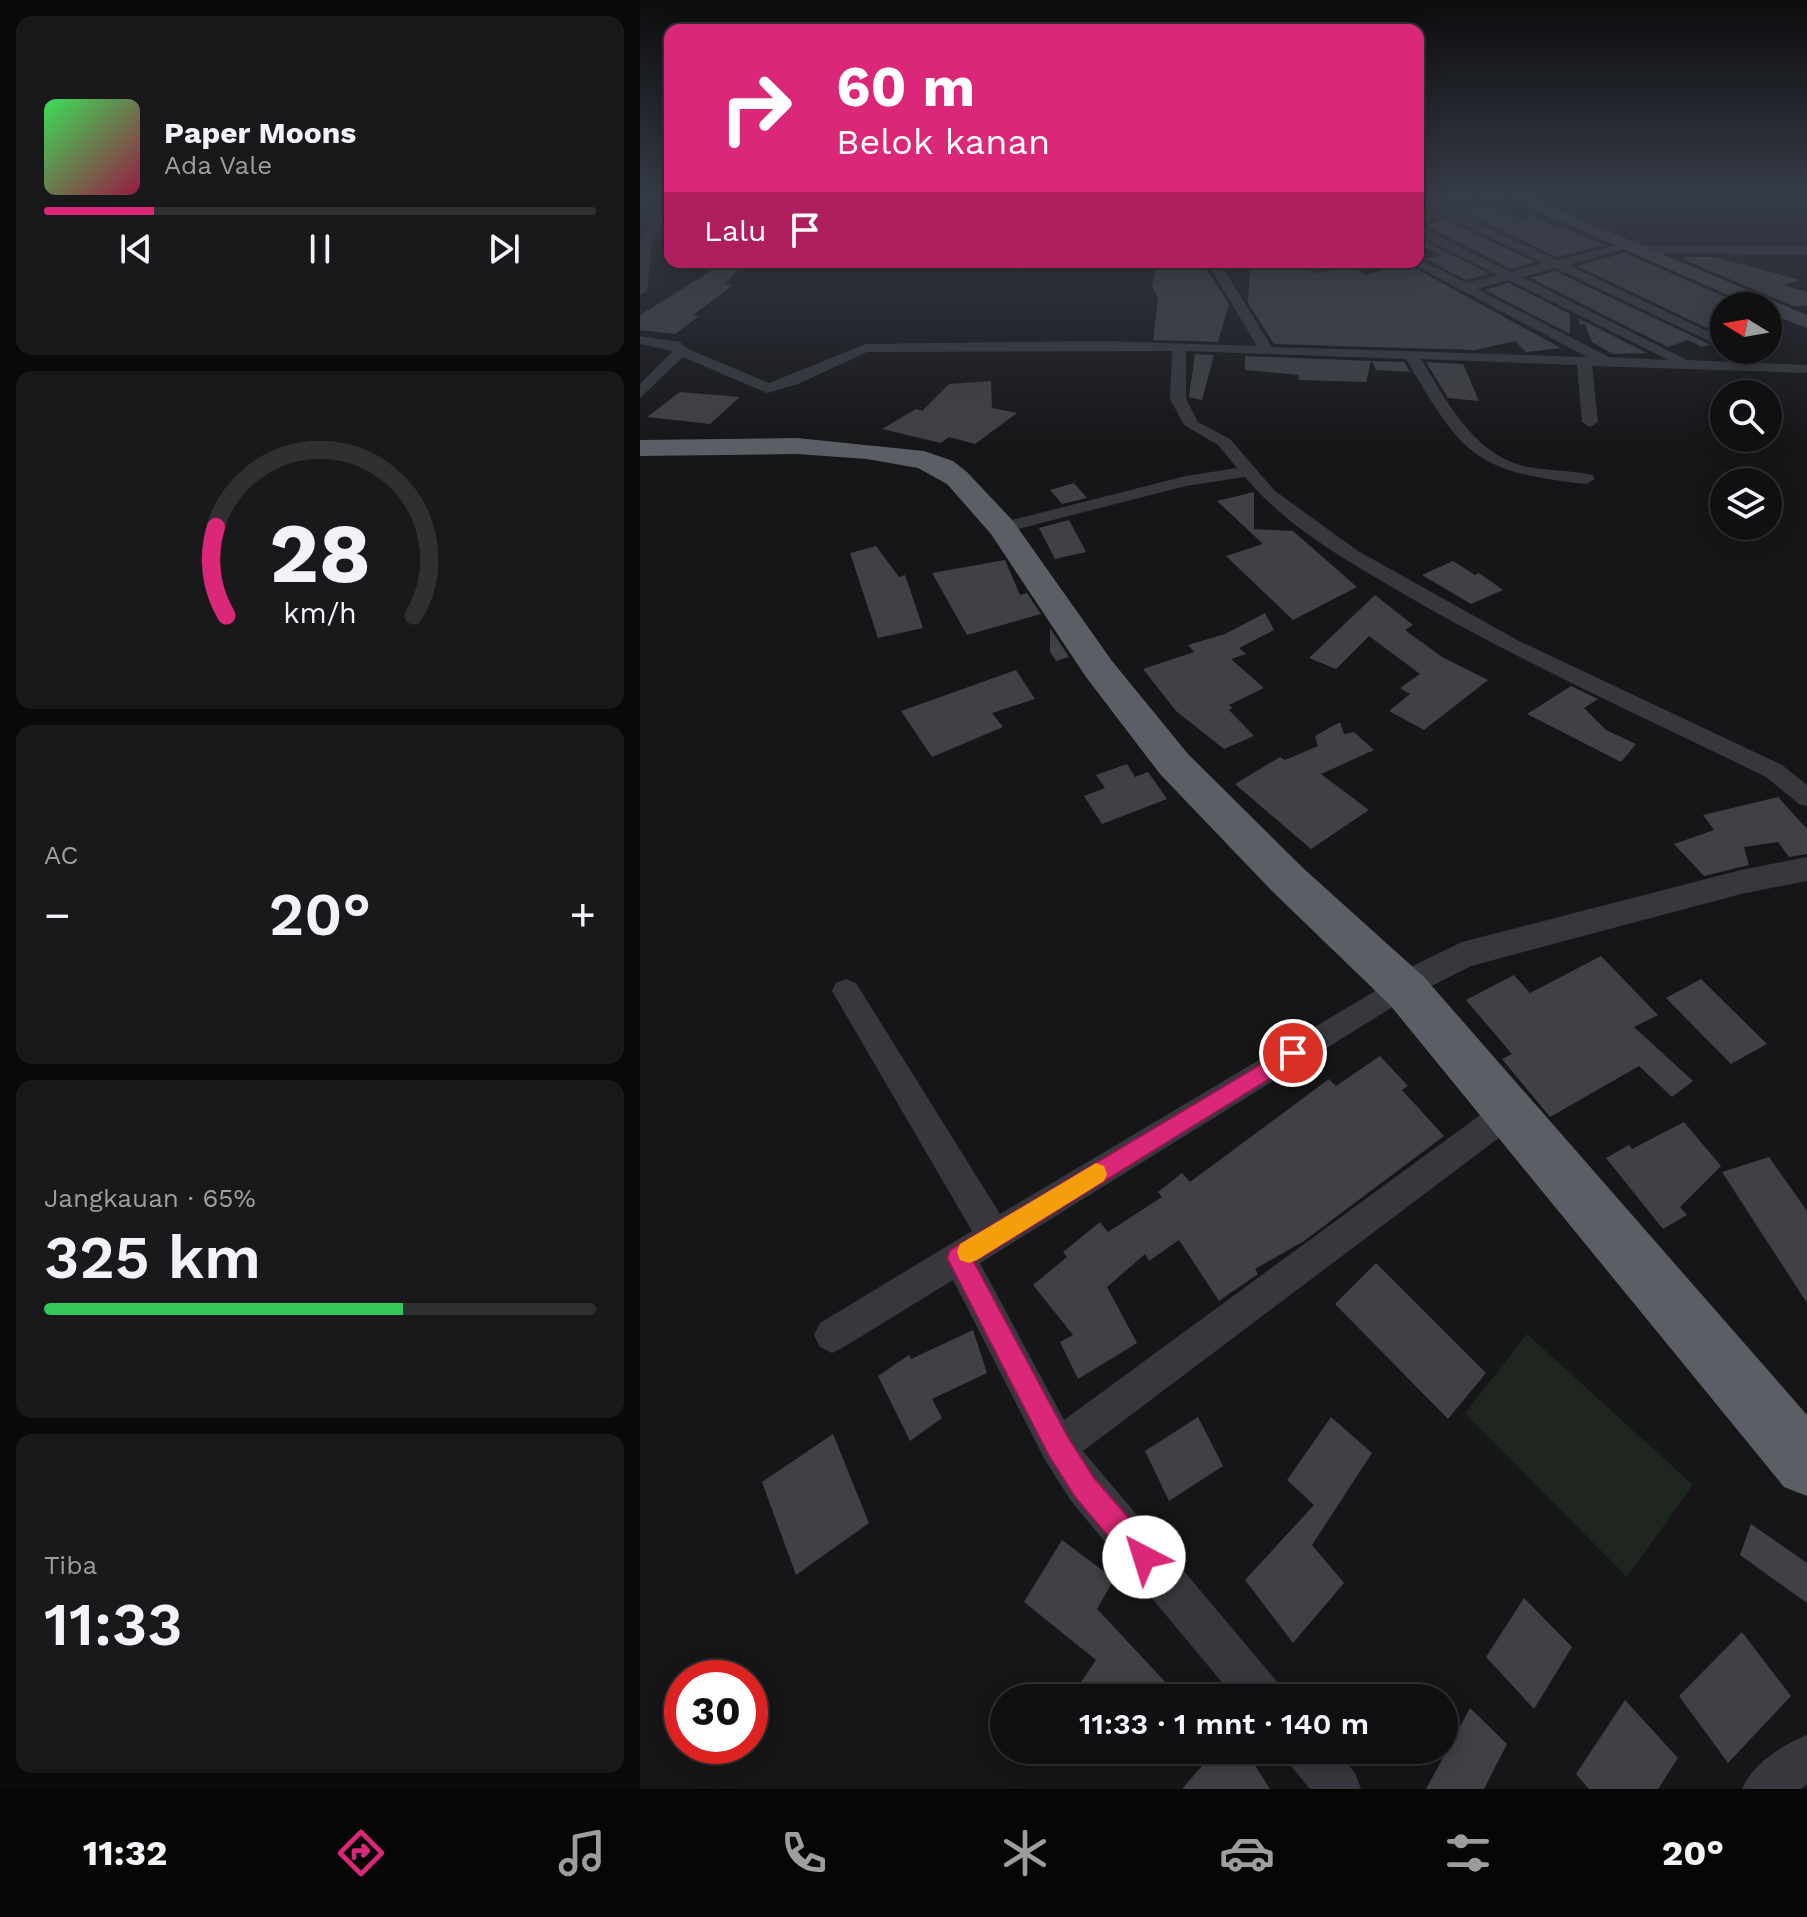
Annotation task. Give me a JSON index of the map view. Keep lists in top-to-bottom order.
{
  "north": "left",
  "page": {
    "turn": ["60 m", "Belok kanan"],
    "song": ["Paper Moons", "Ada Vale"],
    "then": "Lalu",
    "tile": [
      "AC",
      ["Jangkauan · 65%", "325 km"],
      ["Tiba", "11:33"]
    ],
    "heat": ["−", "20°", "+"],
    "limit": "30",
    "trip": "11:33 · 1 mnt · 140 m",
    "tabs": ["11:32", "20°"],
    "gauge": ["28", "km/h"]
  }
}
